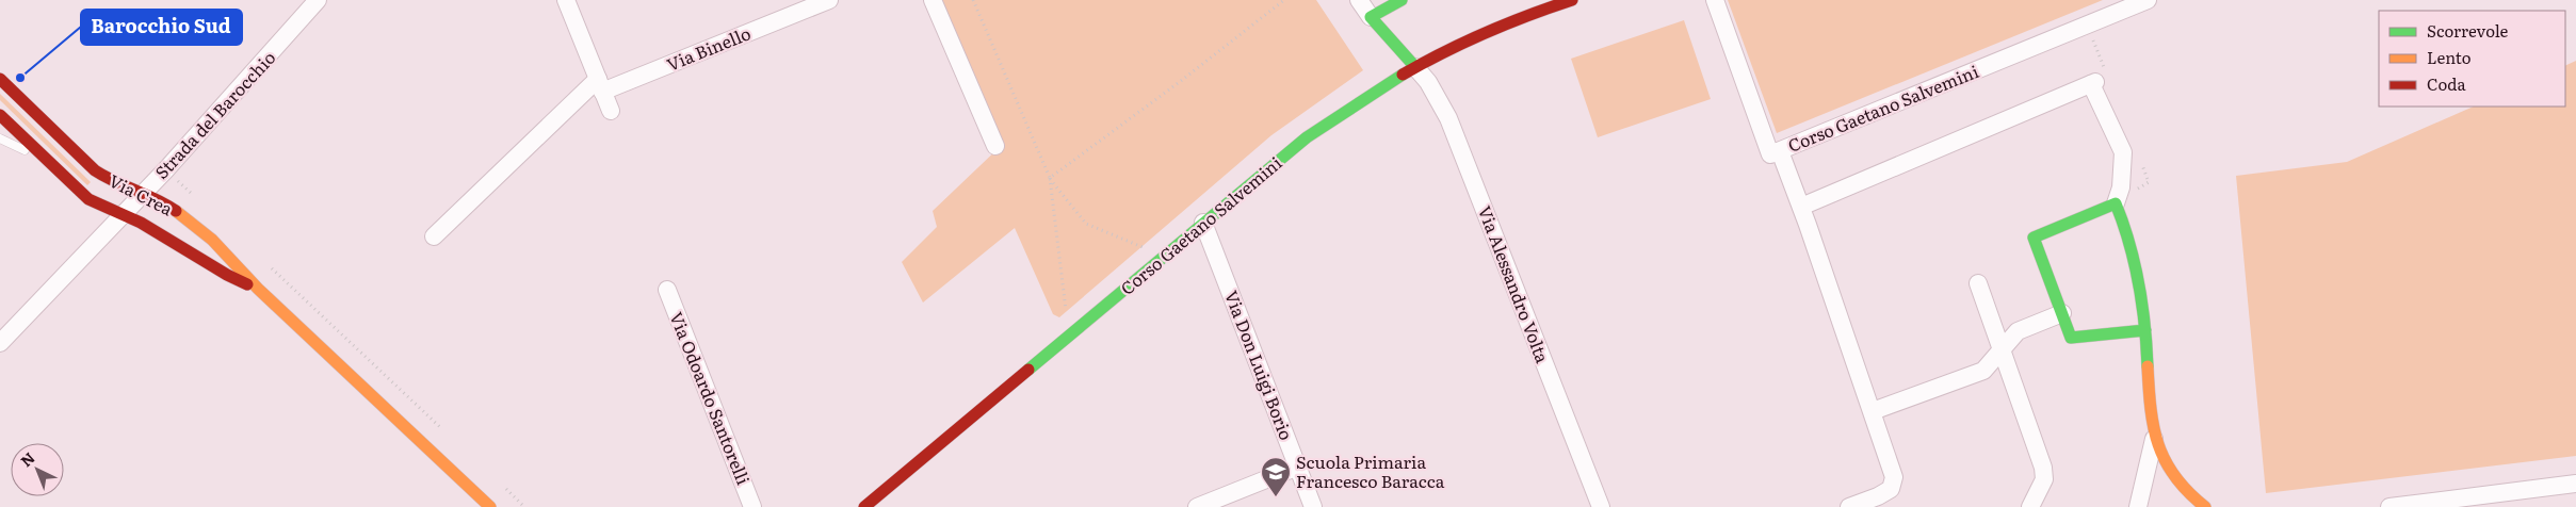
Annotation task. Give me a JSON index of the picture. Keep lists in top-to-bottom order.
{
  "streets": {
    "street": [
      "Via Binello",
      "Corso Gaetano Salvemini",
      "Strada del Barocchio",
      "Via Crea",
      "Via Alessandro Volta",
      "Via Don Luigi Borio",
      "Via Odoardo Santorelli"
    ]
  },
  "crossings": [
    ["Corso Gaetano Salvemini", "Via Alessandro Volta"],
    ["Corso Gaetano Salvemini", "Via Don Luigi Borio"],
    ["Strada del Barocchio", "Via Crea"]
  ],
  "places": {
    "other": ["Barocchio Sud"],
    "school or university": ["Scuola Primaria Francesco Baracca"]
  },
  "legend": ["Scorrevole", "Lento", "Coda"],
  "north": "top left"
}
